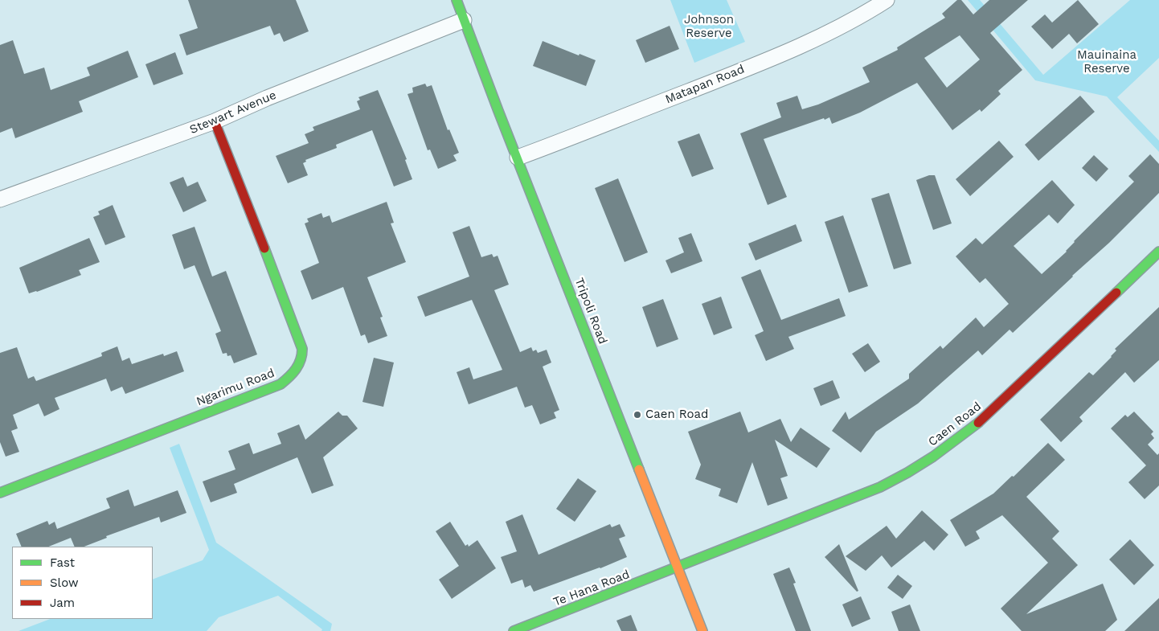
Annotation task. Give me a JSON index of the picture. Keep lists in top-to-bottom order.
{
  "streets": {
    "street": [
      "Matapan Road",
      "Stewart Avenue",
      "Tripoli Road",
      "Ngarimu Road",
      "Caen Road",
      "Te Hana Road"
    ]
  },
  "crossings": [
    ["Matapan Road", "Tripoli Road"],
    ["Stewart Avenue", "Tripoli Road"],
    ["Stewart Avenue", "Ngarimu Road"],
    ["Tripoli Road", "Caen Road"],
    ["Tripoli Road", "Te Hana Road"],
    ["Caen Road", "Te Hana Road"]
  ],
  "parks": ["Johnson Reserve", "Mauinaina Reserve"],
  "places": ["Caen Road"],
  "legend": ["Fast", "Slow", "Jam"]
}
